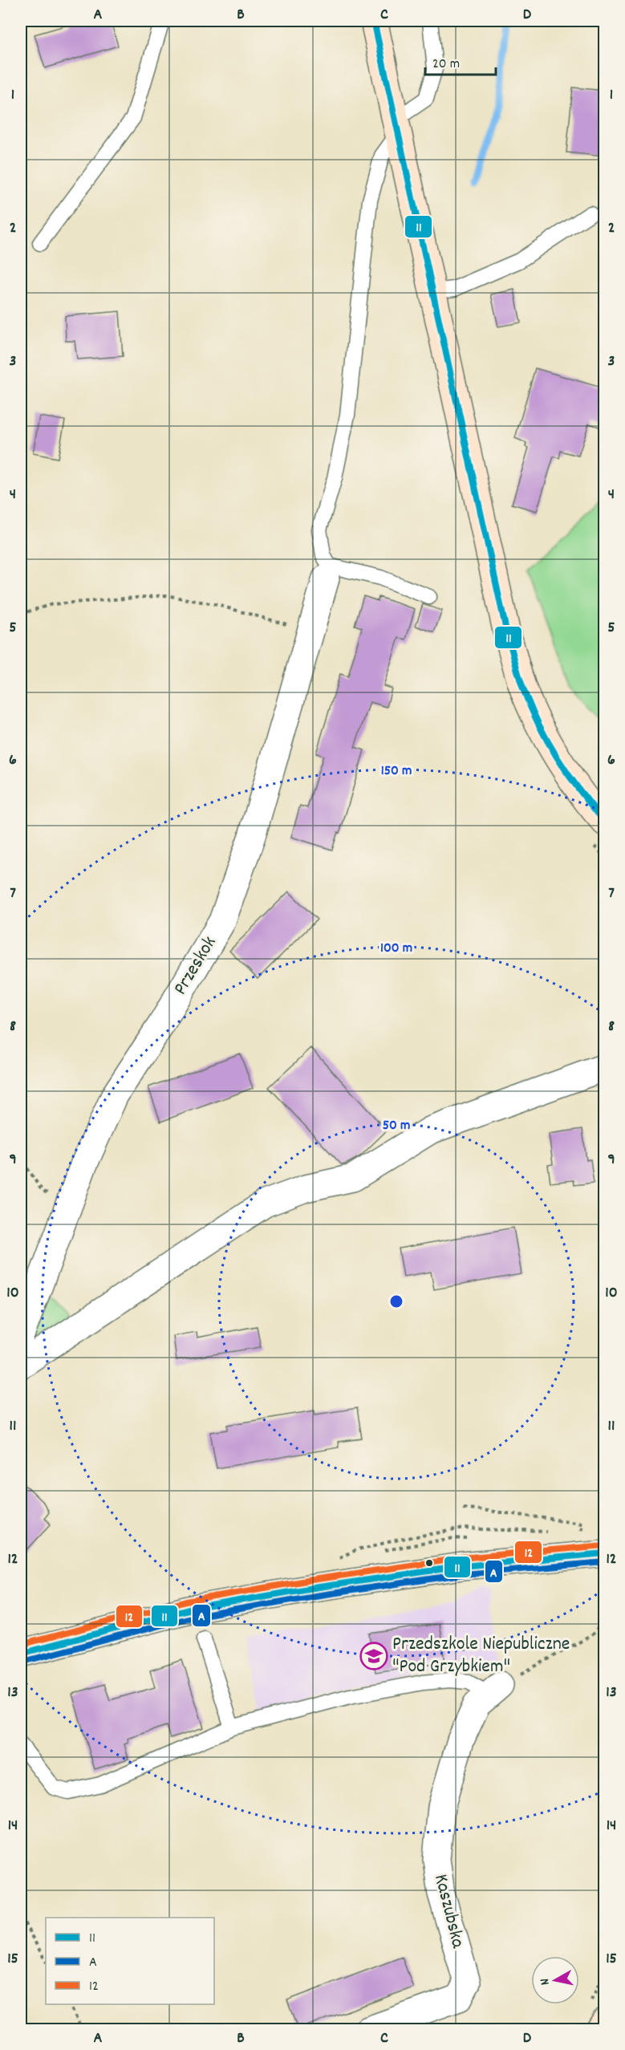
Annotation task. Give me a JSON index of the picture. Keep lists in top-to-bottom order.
{
  "streets": {
    "street": ["Przeskok", "Kaszubska"]
  },
  "places": {
    "school or university": ["Przedszkole Niepubliczne \"Pod Grzybkiem\""]
  },
  "lines": ["transit line 11", "transit line 12", "transit line A"],
  "legend": ["11", "A", "12"],
  "scale_bar": "20 m",
  "north": "left",
  "grid": {
    "columns": [
      "A",
      "B",
      "C",
      "D"
    ],
    "rows": [
      "1",
      "2",
      "3",
      "4",
      "5",
      "6",
      "7",
      "8",
      "9",
      "10",
      "11",
      "12",
      "13",
      "14",
      "15"
    ]
  },
  "rings": ["150 m", "100 m", "50 m"]
}
